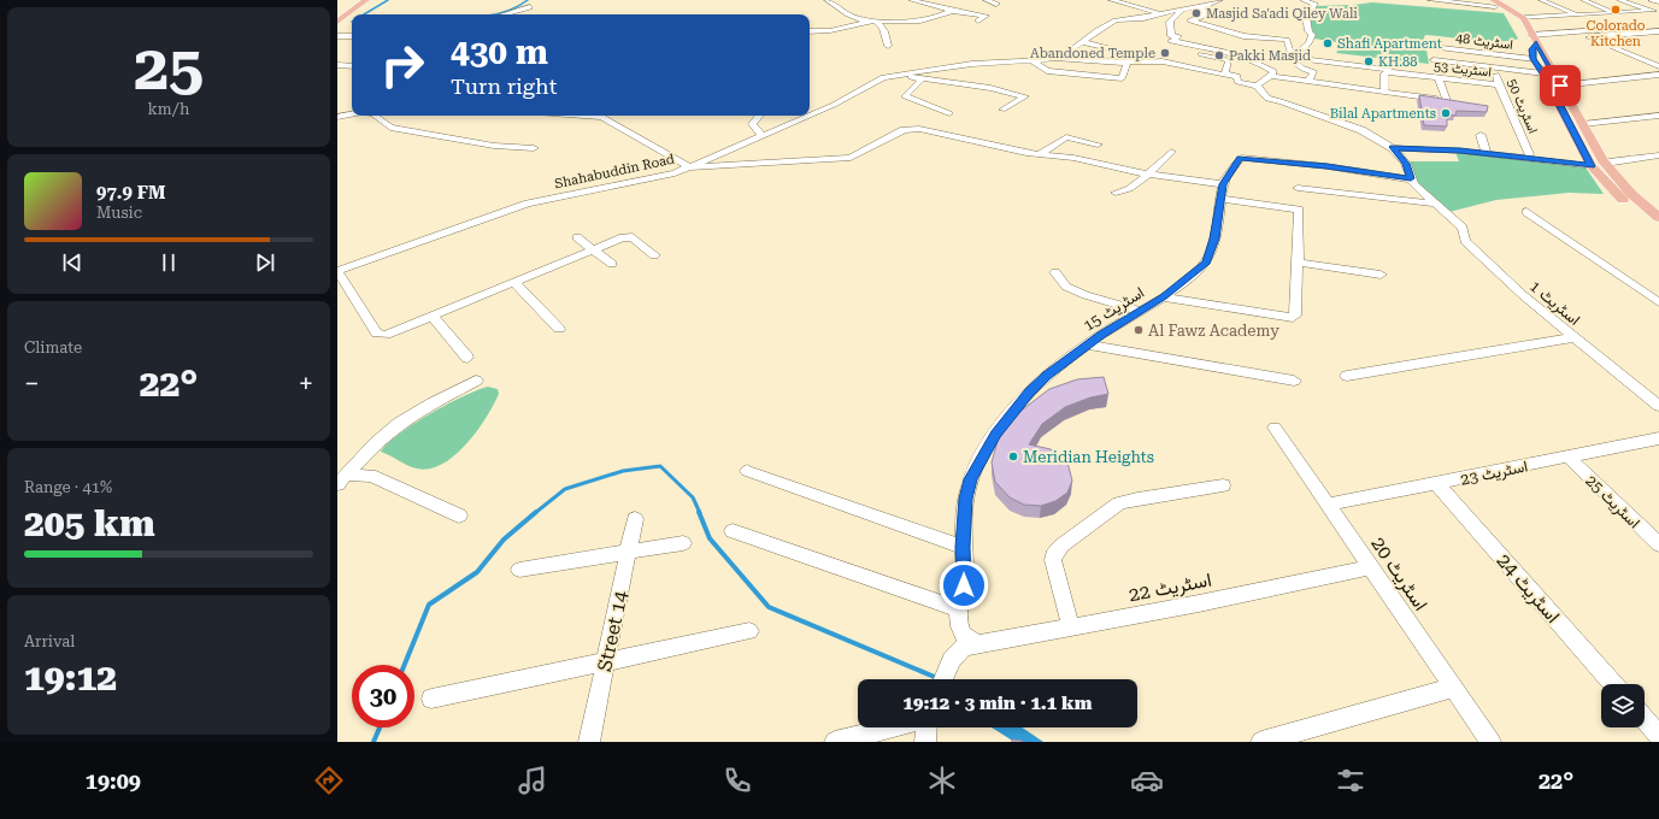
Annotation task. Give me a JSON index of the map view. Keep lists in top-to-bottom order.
{
  "streets": {
    "street": [
      "اسٹریٹ 48",
      "اسٹریٹ 53",
      "اسٹریٹ 50",
      "Shahabuddin Road",
      "اسٹریٹ 1",
      "اسٹریٹ 15",
      "اسٹریٹ 23",
      "اسٹریٹ 25",
      "اسٹریٹ 20",
      "اسٹریٹ 22",
      "اسٹریٹ 24",
      "Street 14"
    ]
  },
  "crossings": [
    ["اسٹریٹ 53", "اسٹریٹ 50"],
    ["اسٹریٹ 15", "اسٹریٹ 22"],
    ["اسٹریٹ 23", "اسٹریٹ 25"],
    ["اسٹریٹ 23", "اسٹریٹ 20"],
    ["اسٹریٹ 23", "اسٹریٹ 24"],
    ["اسٹریٹ 20", "اسٹریٹ 22"]
  ],
  "places": [
    "Colorado Kitchen",
    "Masjid Sa'adi Qiley Wali",
    "Shafi Apartment",
    "Abandoned Temple",
    "Pakki Masjid",
    "KH.88",
    "Bilal Apartments",
    "Al Fawz Academy",
    "Meridian Heights"
  ],
  "page": {
    "tile": [
      ["25", "km/h"],
      "Climate",
      ["Range · 41%", "205 km"],
      ["Arrival", "19:12"]
    ],
    "turn": ["430 m", "Turn right"],
    "song": ["97.9 FM", "Music"],
    "heat": ["−", "22°", "+"],
    "limit": "30",
    "trip": "19:12 · 3 min · 1.1 km",
    "tabs": ["19:09", "22°"]
  }
}
